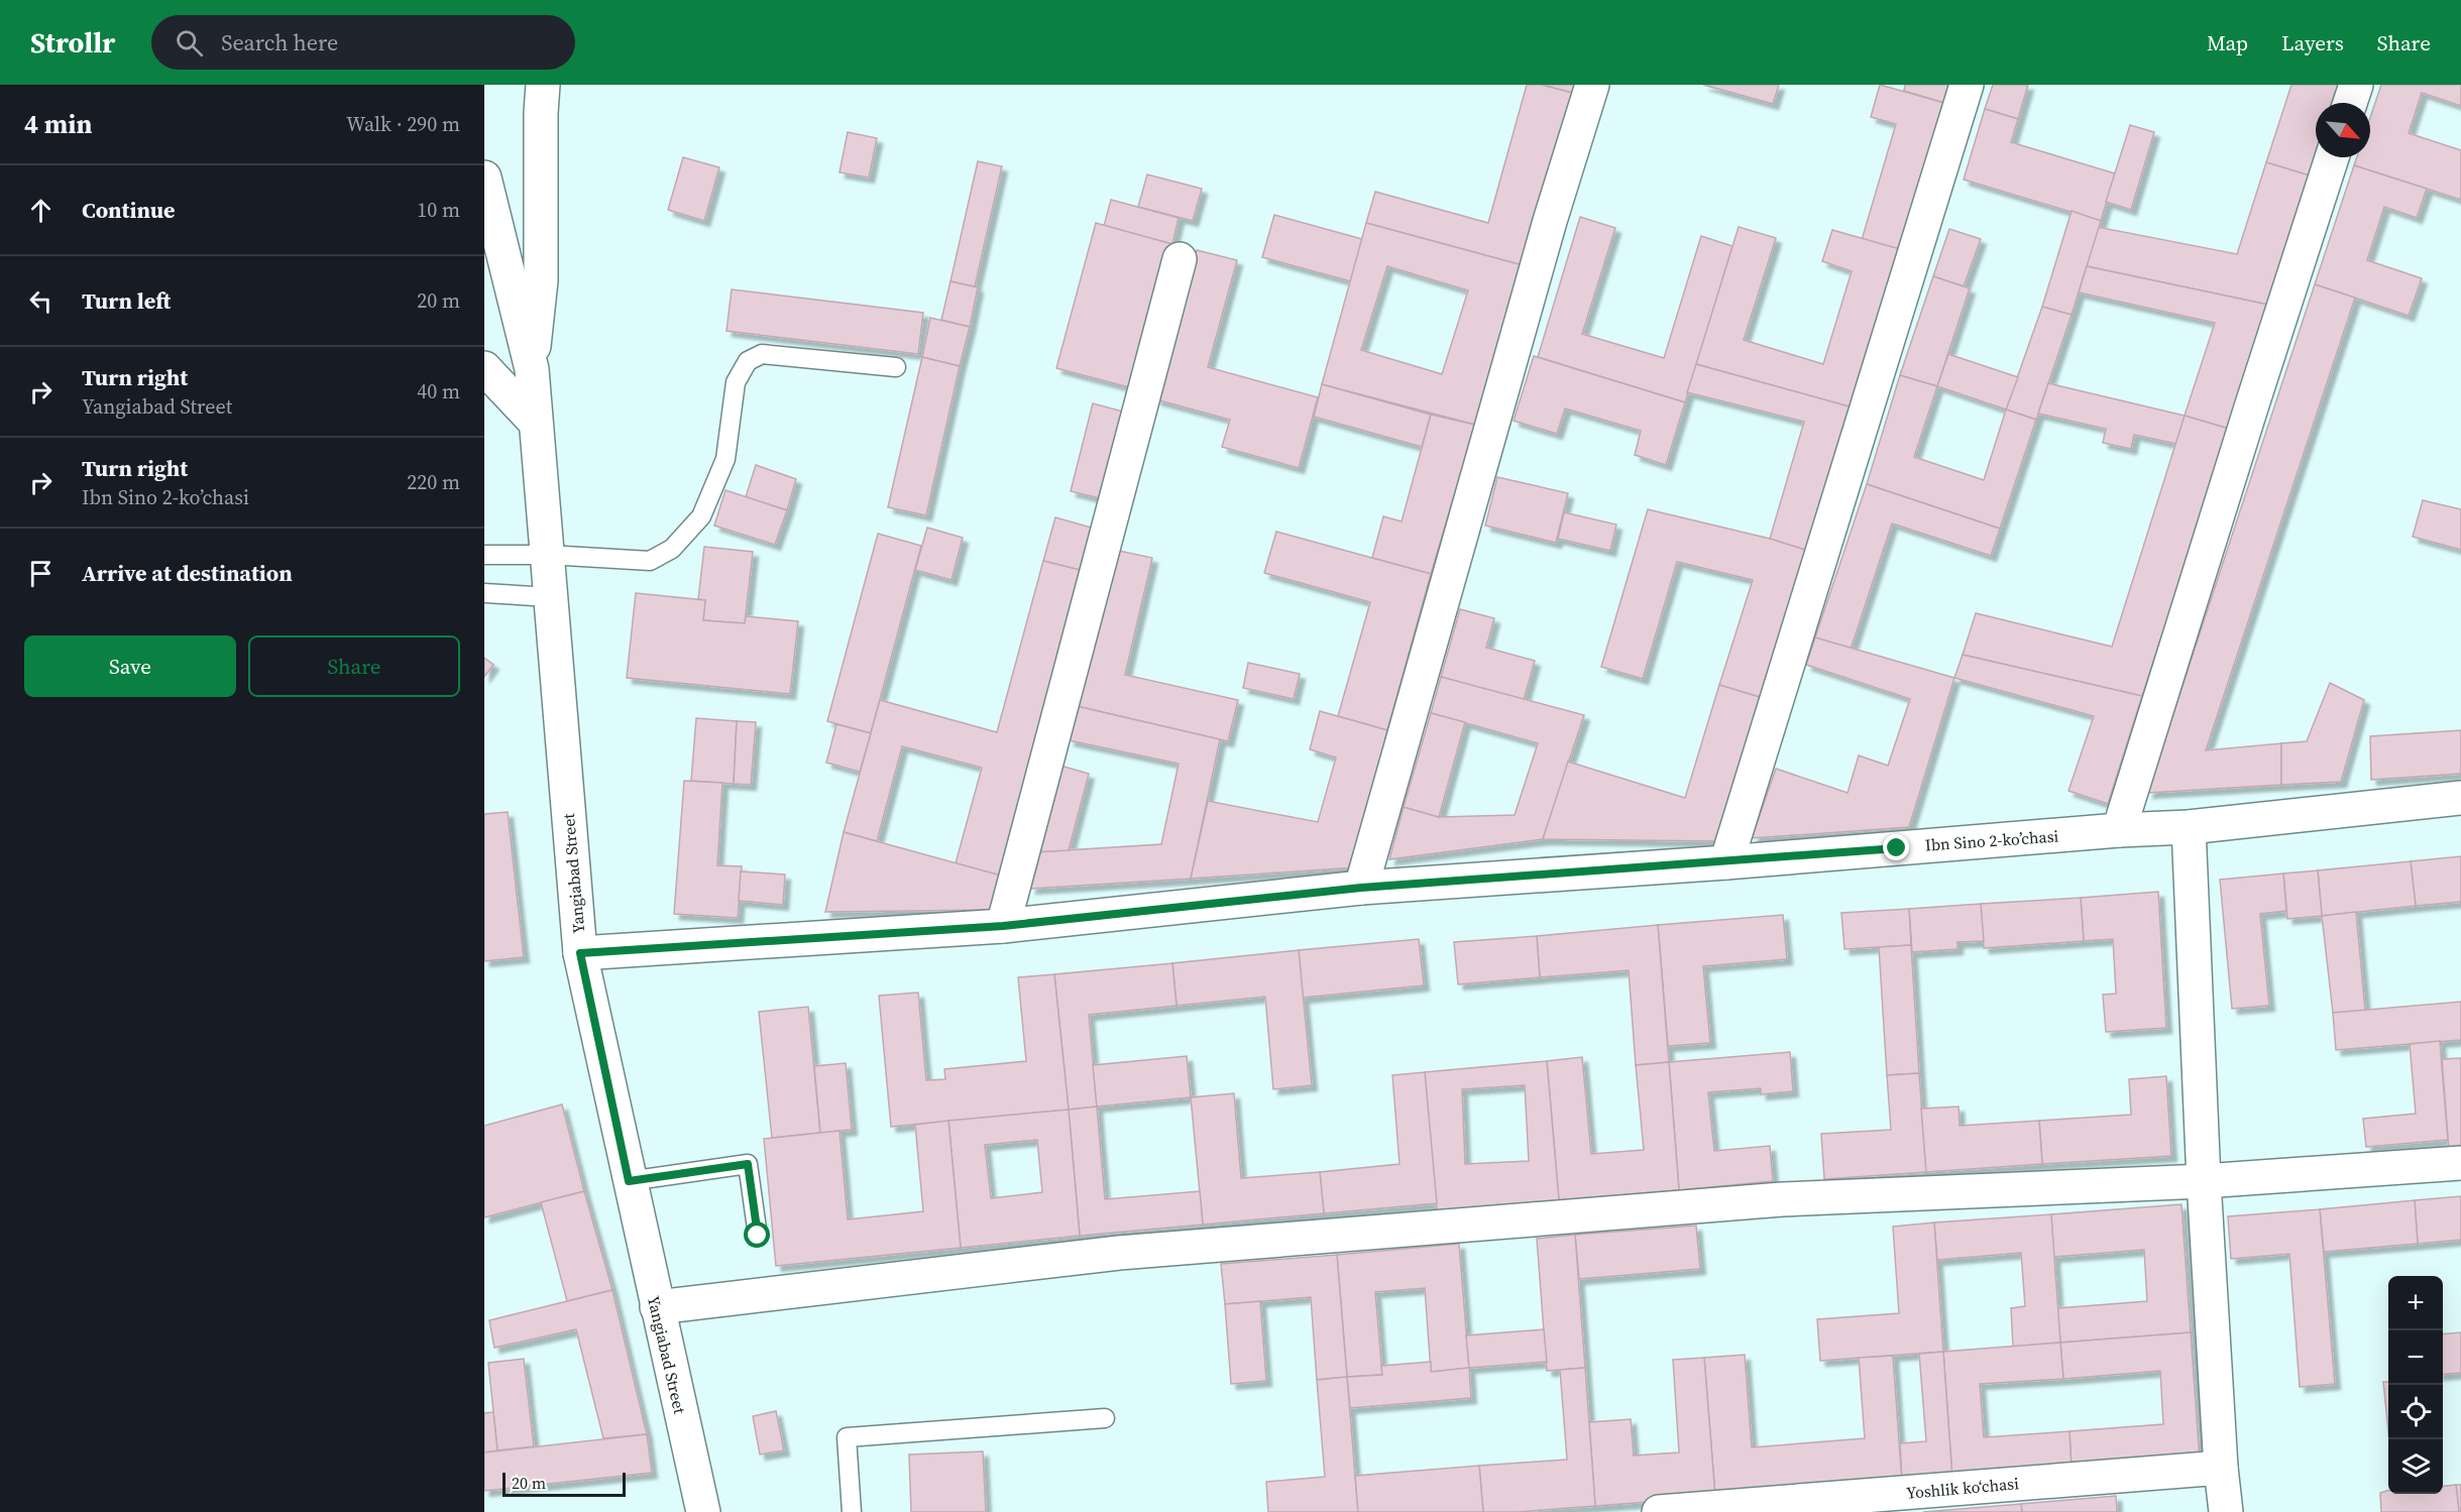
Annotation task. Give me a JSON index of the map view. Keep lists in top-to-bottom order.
{
  "streets": {
    "main road": ["Ibn Sino 2-koʼchasi", "Yangiabad Street", "Yoshlik koʻchasi"]
  },
  "crossings": [
    ["Ibn Sino 2-koʼchasi", "Yangiabad Street"]
  ],
  "scale_bar": "20 m",
  "north": "bottom right",
  "page": {
    "header": "Strollr",
    "search": "Search here",
    "nav": ["Map", "Layers", "Share"],
    "heading": ["4 min", "Walk · 290 m"],
    "list": [
      ["Continue", "10 m"],
      ["Turn left", "20 m"],
      ["Turn right", "Yangiabad Street", "40 m"],
      ["Turn right", "Ibn Sino 2-koʼchasi", "220 m"],
      "Arrive at destination"
    ],
    "buttons": ["Save", "Share"],
    "map_buttons": ["+", "−"],
    "scale": "20 m"
  }
}
